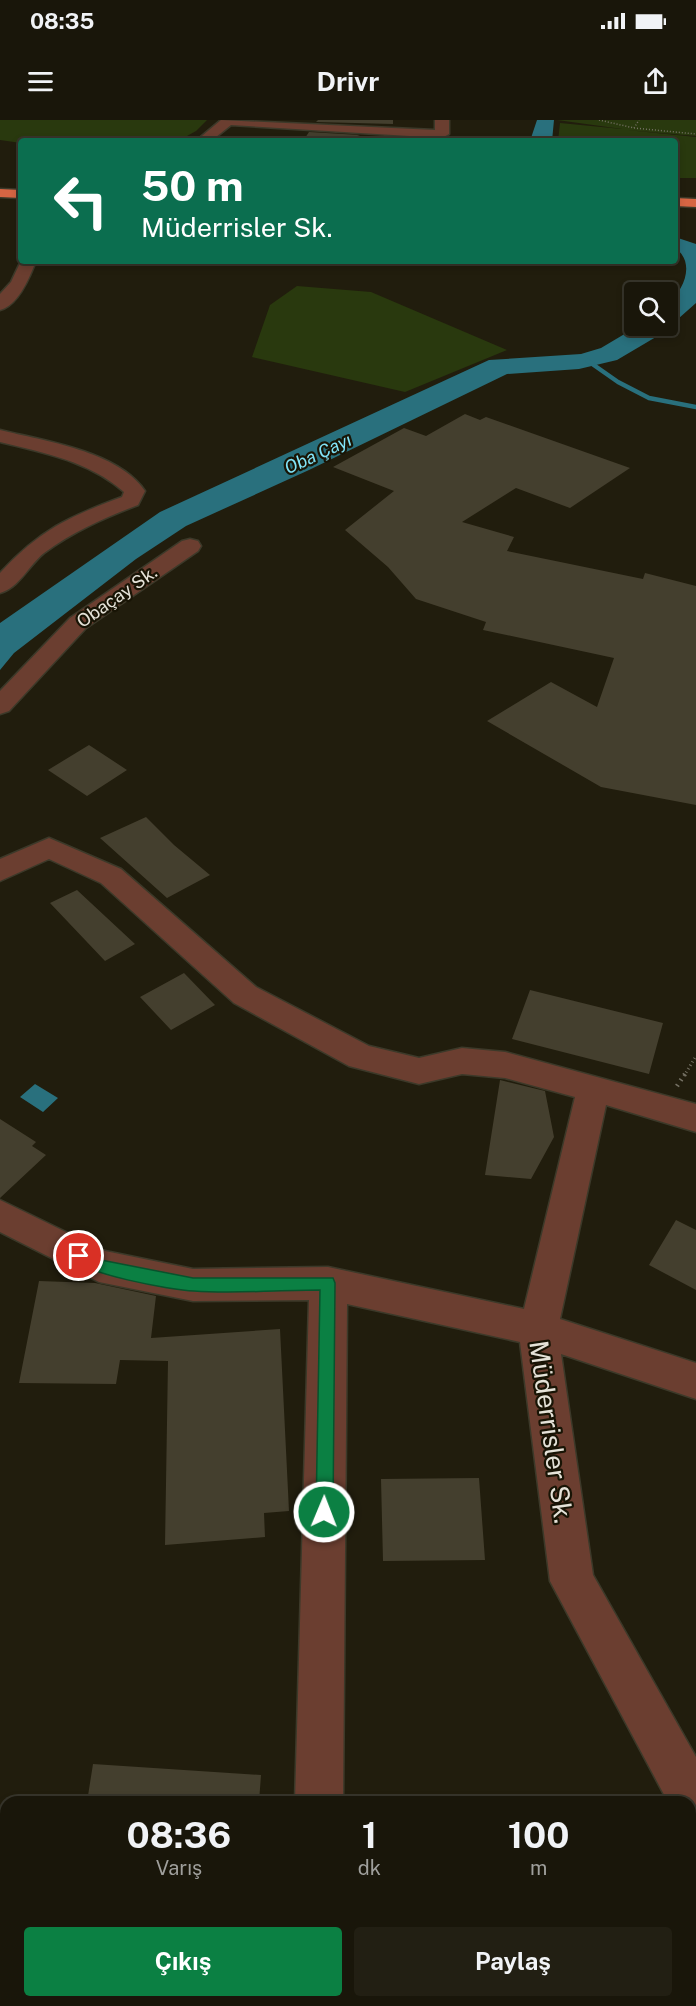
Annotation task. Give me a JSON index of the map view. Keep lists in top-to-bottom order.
{
  "streets": {
    "street": ["Obaçay Sk.", "Müderrisler Sk."]
  },
  "water": ["Oba Çayı"],
  "page": {
    "status": "08:35",
    "header": "Drivr",
    "turn": ["50 m", "Müderrisler Sk."],
    "eta": [
      "08:36",
      "Varış",
      "1",
      "dk",
      "100",
      "m"
    ],
    "buttons": ["Çıkış", "Paylaş"]
  }
}
